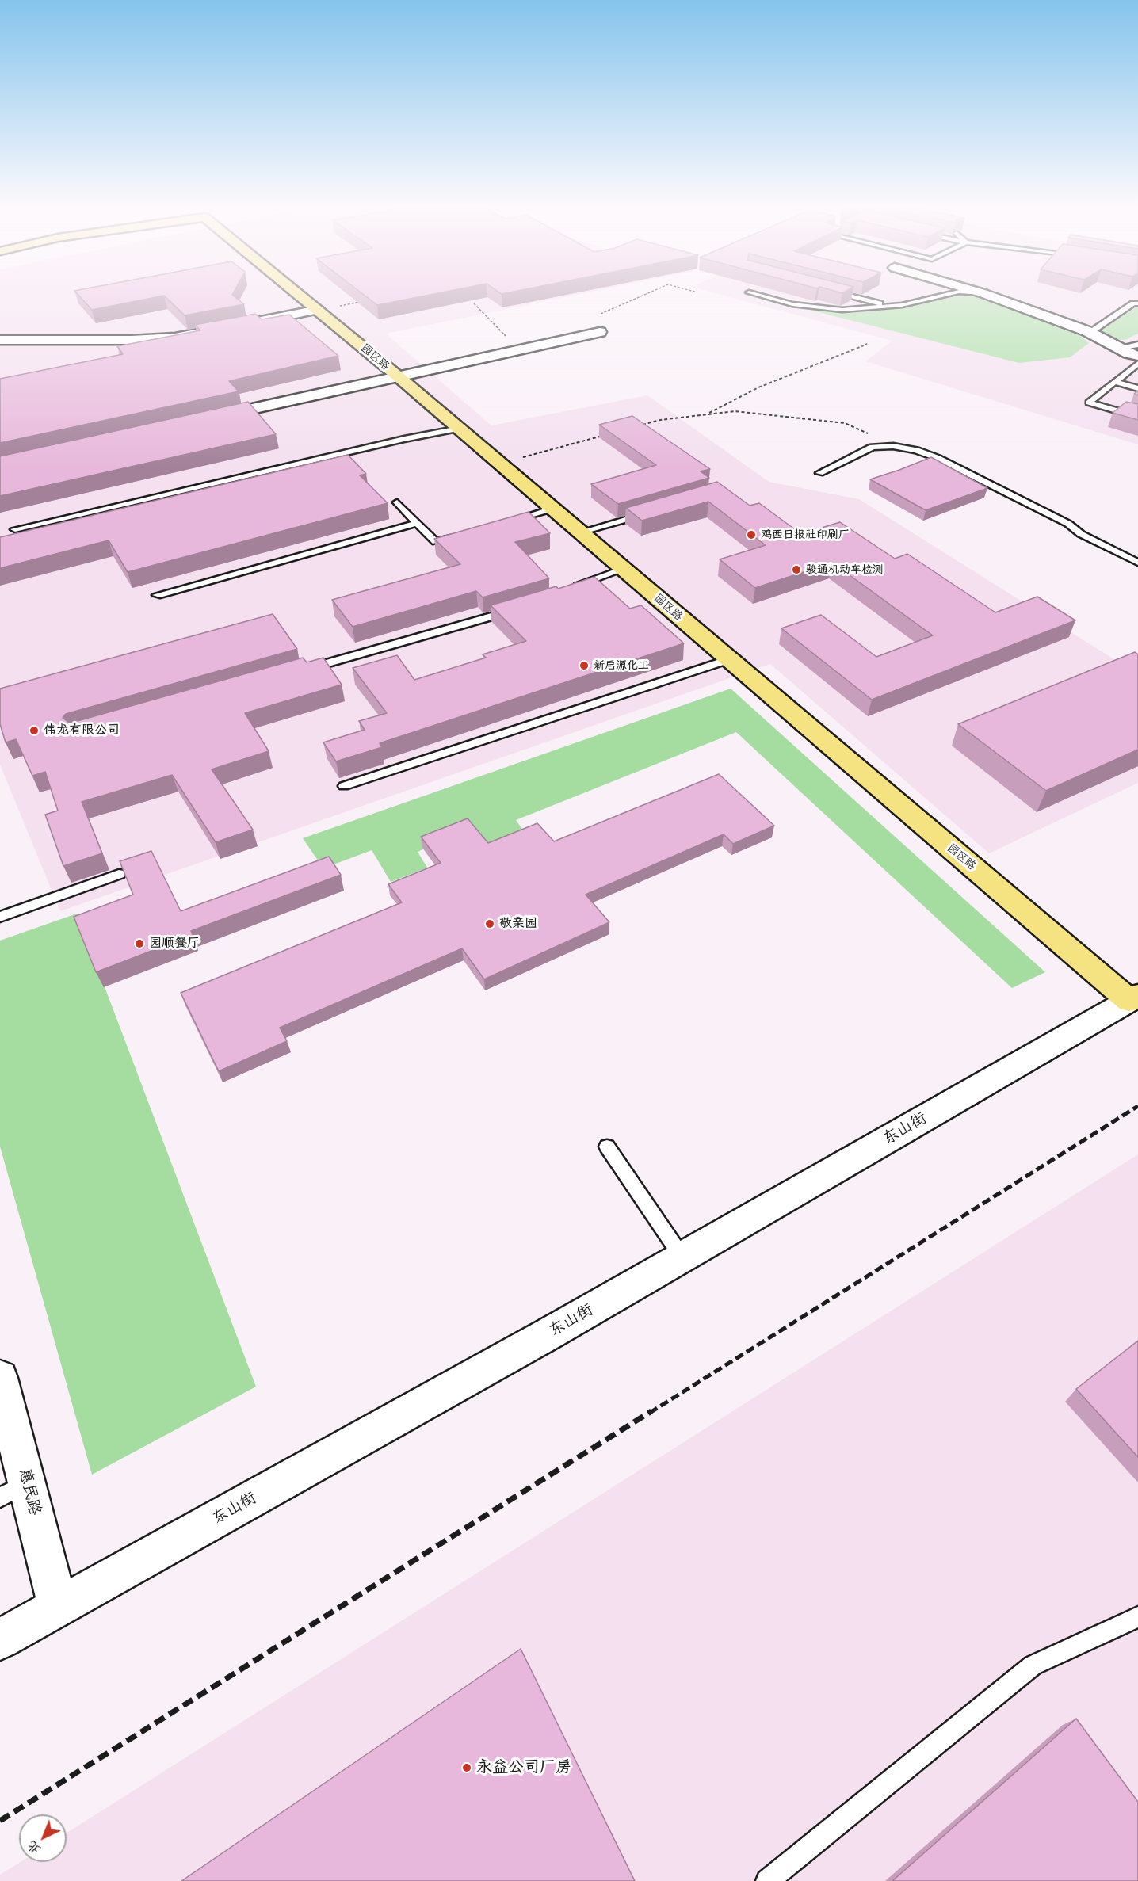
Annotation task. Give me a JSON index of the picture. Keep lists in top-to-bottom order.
{
  "streets": {
    "highway": ["园区路"],
    "street": ["东山街", "惠民路"]
  },
  "crossings": [
    ["园区路", "东山街"],
    ["东山街", "惠民路"]
  ],
  "places": [
    "鸡西日报社印刷厂",
    "骏通机动车检测",
    "新启源化工",
    "伟龙有限公司",
    "敬亲园",
    "园顺餐厅",
    "永益公司厂房"
  ],
  "north": "bottom left"
}
